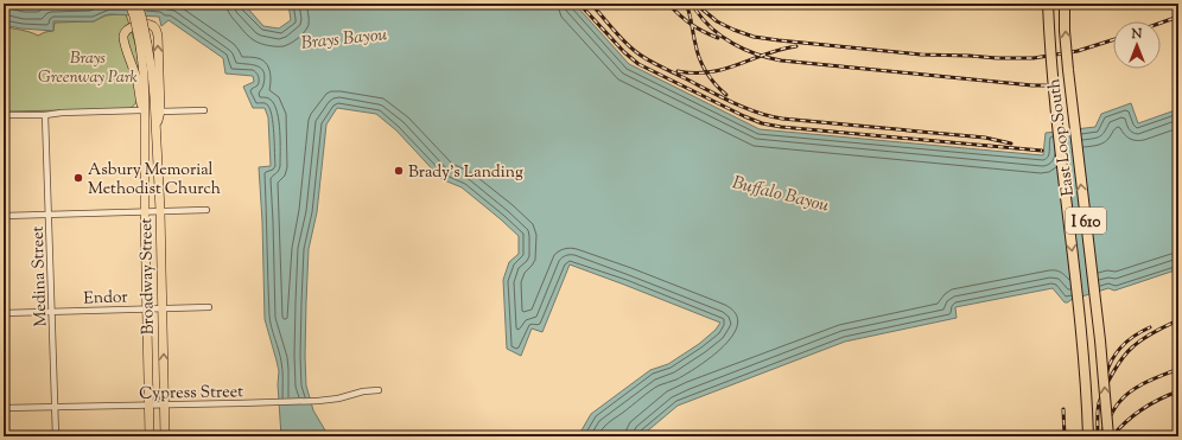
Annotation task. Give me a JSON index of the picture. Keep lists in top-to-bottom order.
{
  "streets": {
    "highway": ["East Loop South", "I 610"],
    "main road": ["Broadway Street"],
    "street": ["Medina Street", "Endor", "Cypress Street"]
  },
  "crossings": [
    ["Medina Street", "Endor"],
    ["Medina Street", "Cypress Street"],
    ["Broadway Street", "Endor"],
    ["Broadway Street", "Cypress Street"]
  ],
  "water": ["Brays Bayou", "Buffalo Bayou"],
  "parks": ["Brays Greenway Park"],
  "places": ["Brady’s Landing", "Asbury Memorial Methodist Church"],
  "north": "top"
}
